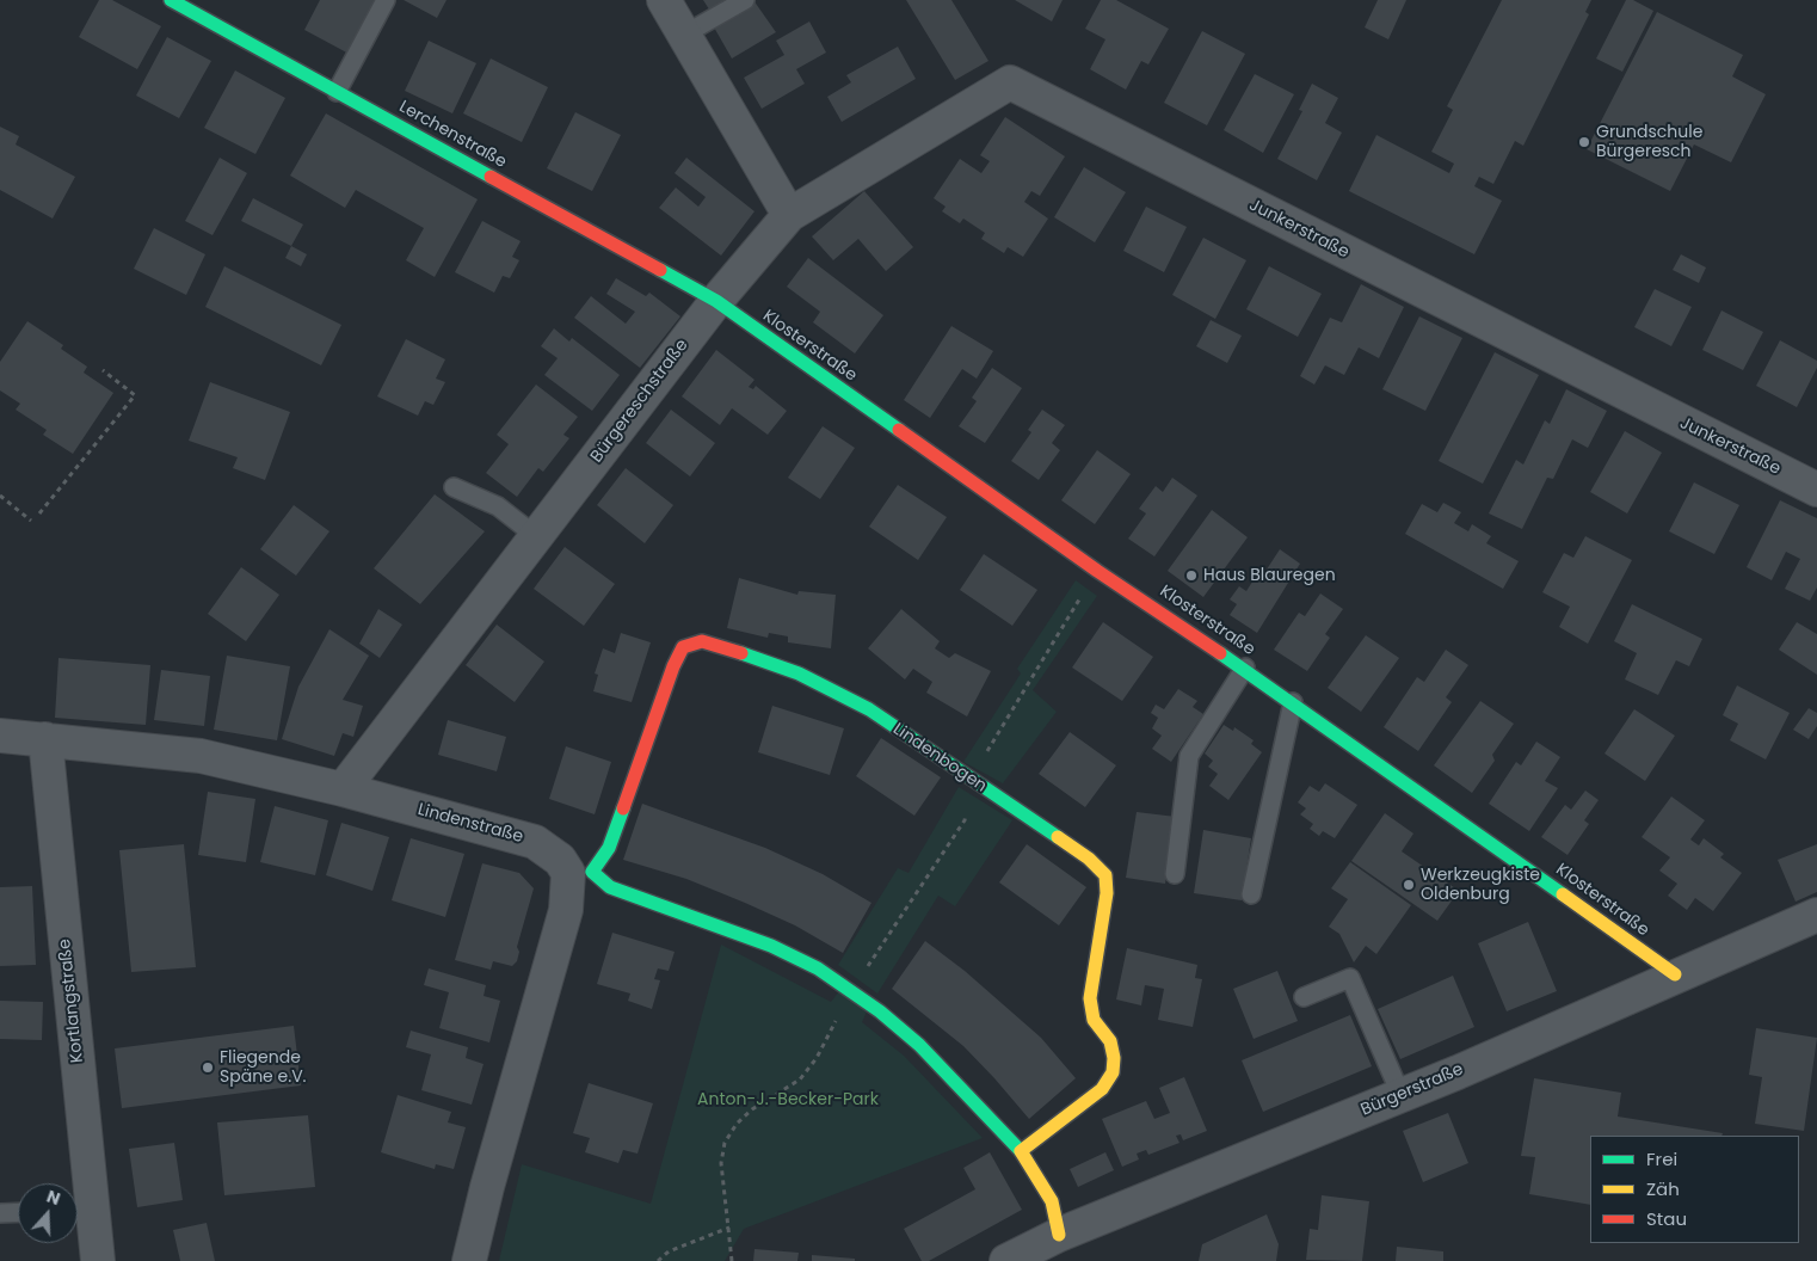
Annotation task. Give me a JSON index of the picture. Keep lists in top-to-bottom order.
{
  "streets": {
    "street": [
      "Lerchenstraße",
      "Junkerstraße",
      "Klosterstraße",
      "Bürgereschstraße",
      "Lindenbogen",
      "Lindenstraße",
      "Kortlangstraße",
      "Bürgerstraße"
    ]
  },
  "crossings": [
    ["Lerchenstraße", "Klosterstraße"],
    ["Lerchenstraße", "Bürgereschstraße"],
    ["Junkerstraße", "Bürgereschstraße"],
    ["Klosterstraße", "Bürgereschstraße"],
    ["Klosterstraße", "Bürgerstraße"],
    ["Bürgereschstraße", "Lindenstraße"],
    ["Lindenbogen", "Lindenstraße"],
    ["Lindenstraße", "Kortlangstraße"]
  ],
  "parks": ["Anton-J.-Becker-Park"],
  "places": [
    "Grundschule Bürgeresch",
    "Haus Blauregen",
    "Werkzeugkiste Oldenburg",
    "Fliegende Späne e.V."
  ],
  "legend": ["Frei", "Zäh", "Stau"],
  "north": "top"
}
